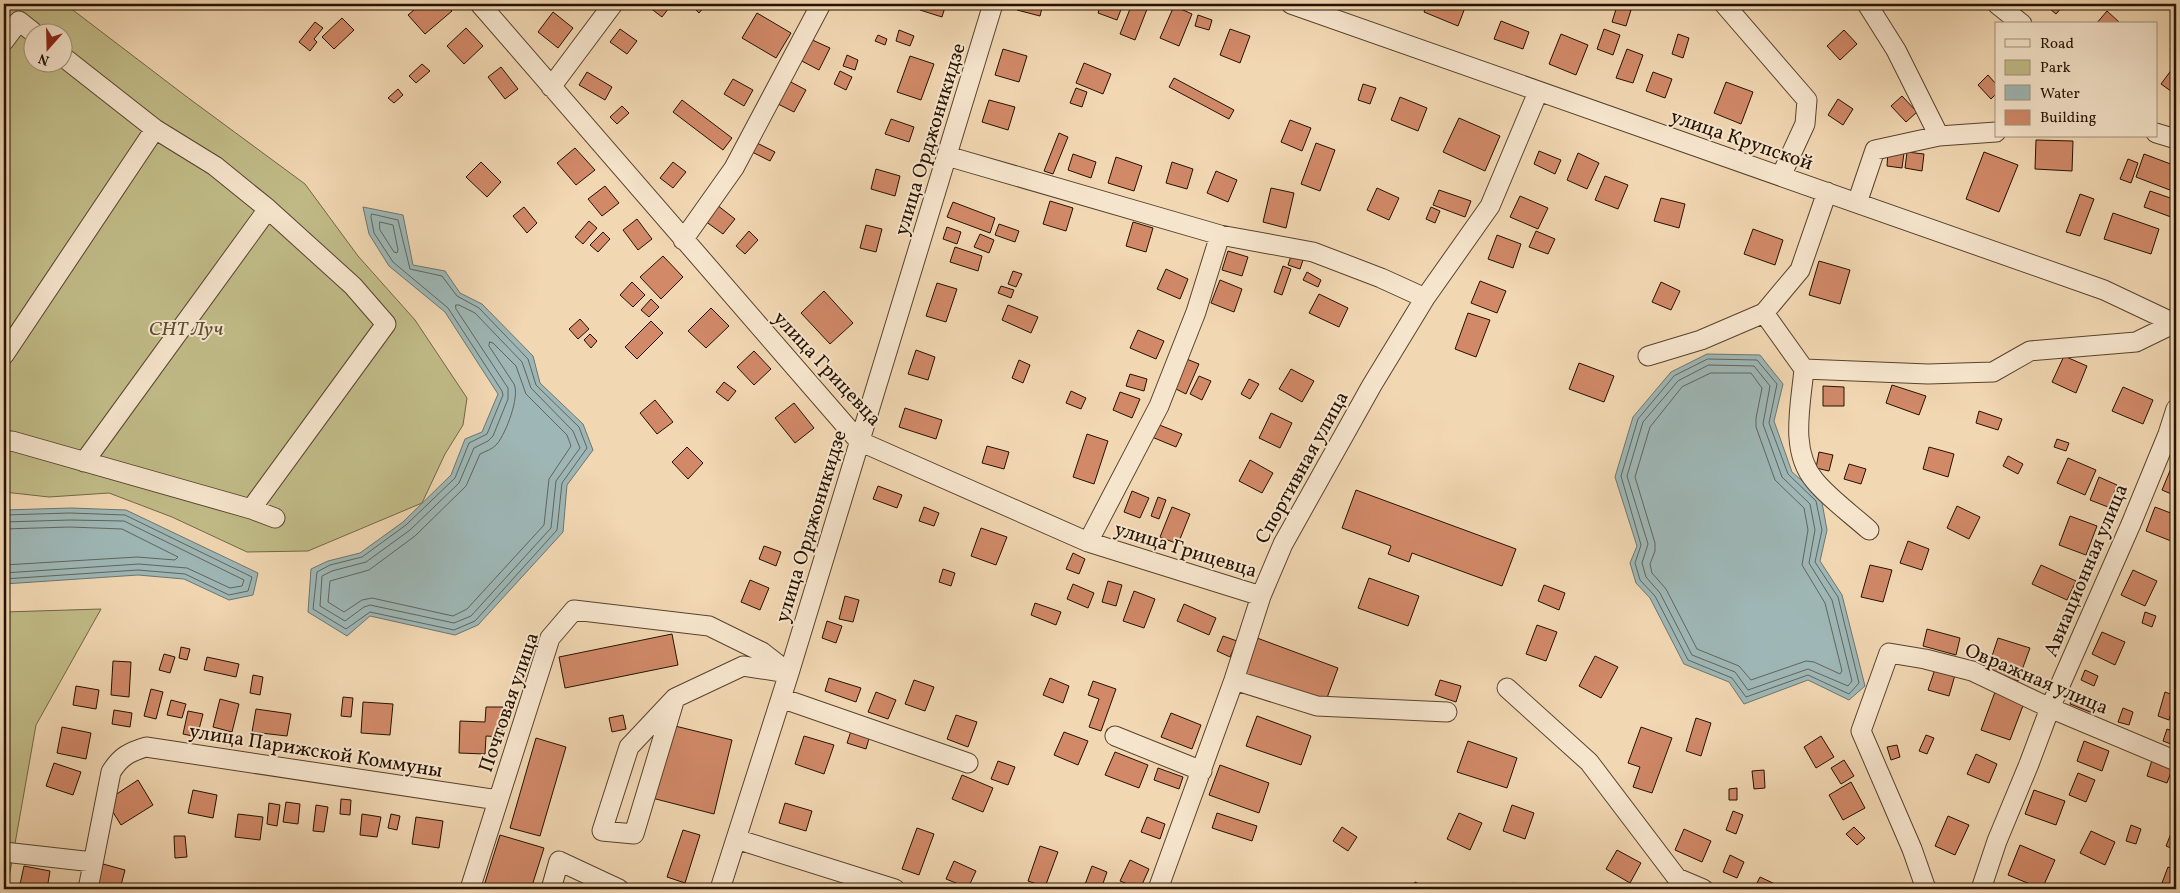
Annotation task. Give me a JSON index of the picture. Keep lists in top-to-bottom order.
{
  "streets": {
    "street": [
      "улица Орджоникидзе",
      "улица Крупской",
      "улица Грицевца",
      "Спортивная улица",
      "Авиационная улица",
      "Овражная улица",
      "Почтовая улица",
      "улица Парижской Коммуны"
    ]
  },
  "crossings": [
    ["улица Орджоникидзе", "улица Грицевца"],
    ["улица Орджоникидзе", "Почтовая улица"],
    ["улица Крупской", "Спортивная улица"],
    ["улица Грицевца", "Спортивная улица"],
    ["Авиационная улица", "Овражная улица"],
    ["Почтовая улица", "улица Парижской Коммуны"]
  ],
  "parks": ["СНТ Луч"],
  "legend": [
    "Road",
    "Park",
    "Water",
    "Building"
  ],
  "north": "bottom"
}
